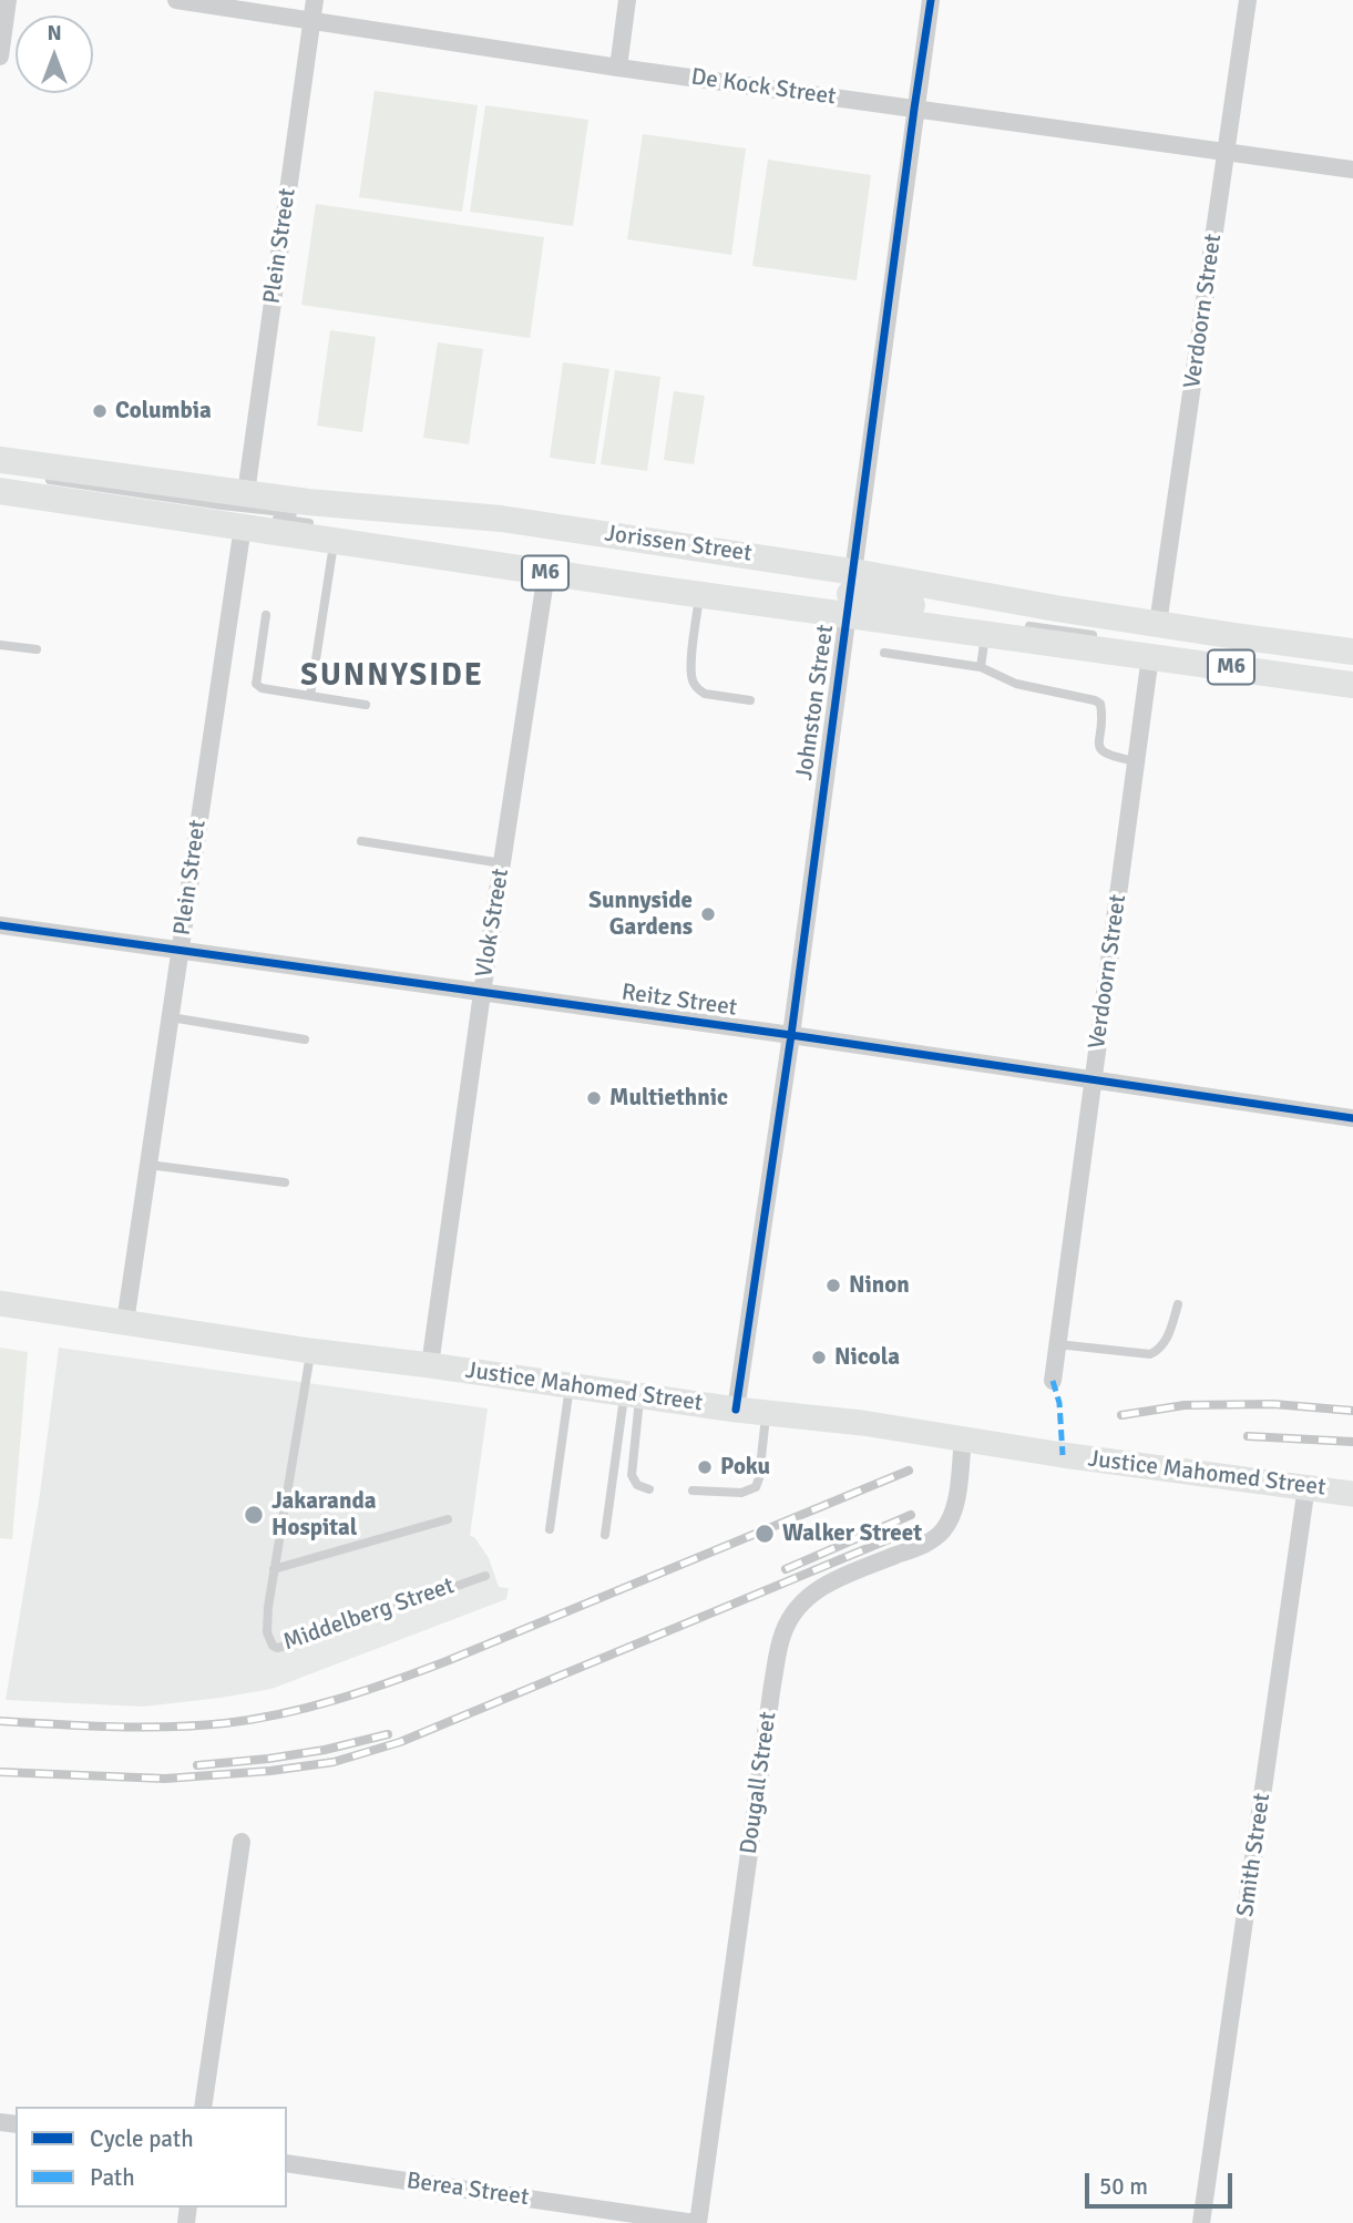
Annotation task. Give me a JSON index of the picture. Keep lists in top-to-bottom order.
{
  "streets": {
    "main road": ["Jorissen Street", "M6", "Justice Mahomed Street"],
    "street": [
      "De Kock Street",
      "Plein Street",
      "Verdoorn Street",
      "Johnston Street",
      "Vlok Street",
      "Reitz Street",
      "Dougall Street",
      "Smith Street",
      "Berea Street"
    ],
    "lane": ["Middelberg Street"]
  },
  "crossings": [
    ["De Kock Street", "Plein Street"],
    ["De Kock Street", "Verdoorn Street"],
    ["De Kock Street", "Johnston Street"],
    ["Plein Street", "Jorissen Street"],
    ["Plein Street", "Reitz Street"],
    ["Plein Street", "Justice Mahomed Street"],
    ["Verdoorn Street", "Jorissen Street"],
    ["Verdoorn Street", "Reitz Street"],
    ["Jorissen Street", "Johnston Street"],
    ["Jorissen Street", "Vlok Street"],
    ["Johnston Street", "Reitz Street"],
    ["Johnston Street", "Justice Mahomed Street"],
    ["Vlok Street", "Reitz Street"],
    ["Vlok Street", "Justice Mahomed Street"],
    ["Justice Mahomed Street", "Middelberg Street"],
    ["Justice Mahomed Street", "Dougall Street"],
    ["Justice Mahomed Street", "Smith Street"],
    ["Dougall Street", "Berea Street"]
  ],
  "districts": ["SUNNYSIDE"],
  "places": [
    "Columbia",
    "Sunnyside Gardens",
    "Multiethnic",
    "Ninon",
    "Nicola",
    "Poku",
    "Jakaranda Hospital",
    "Walker Street"
  ],
  "legend": ["Cycle path", "Path"],
  "scale_bar": "50 m",
  "north": "top"
}
